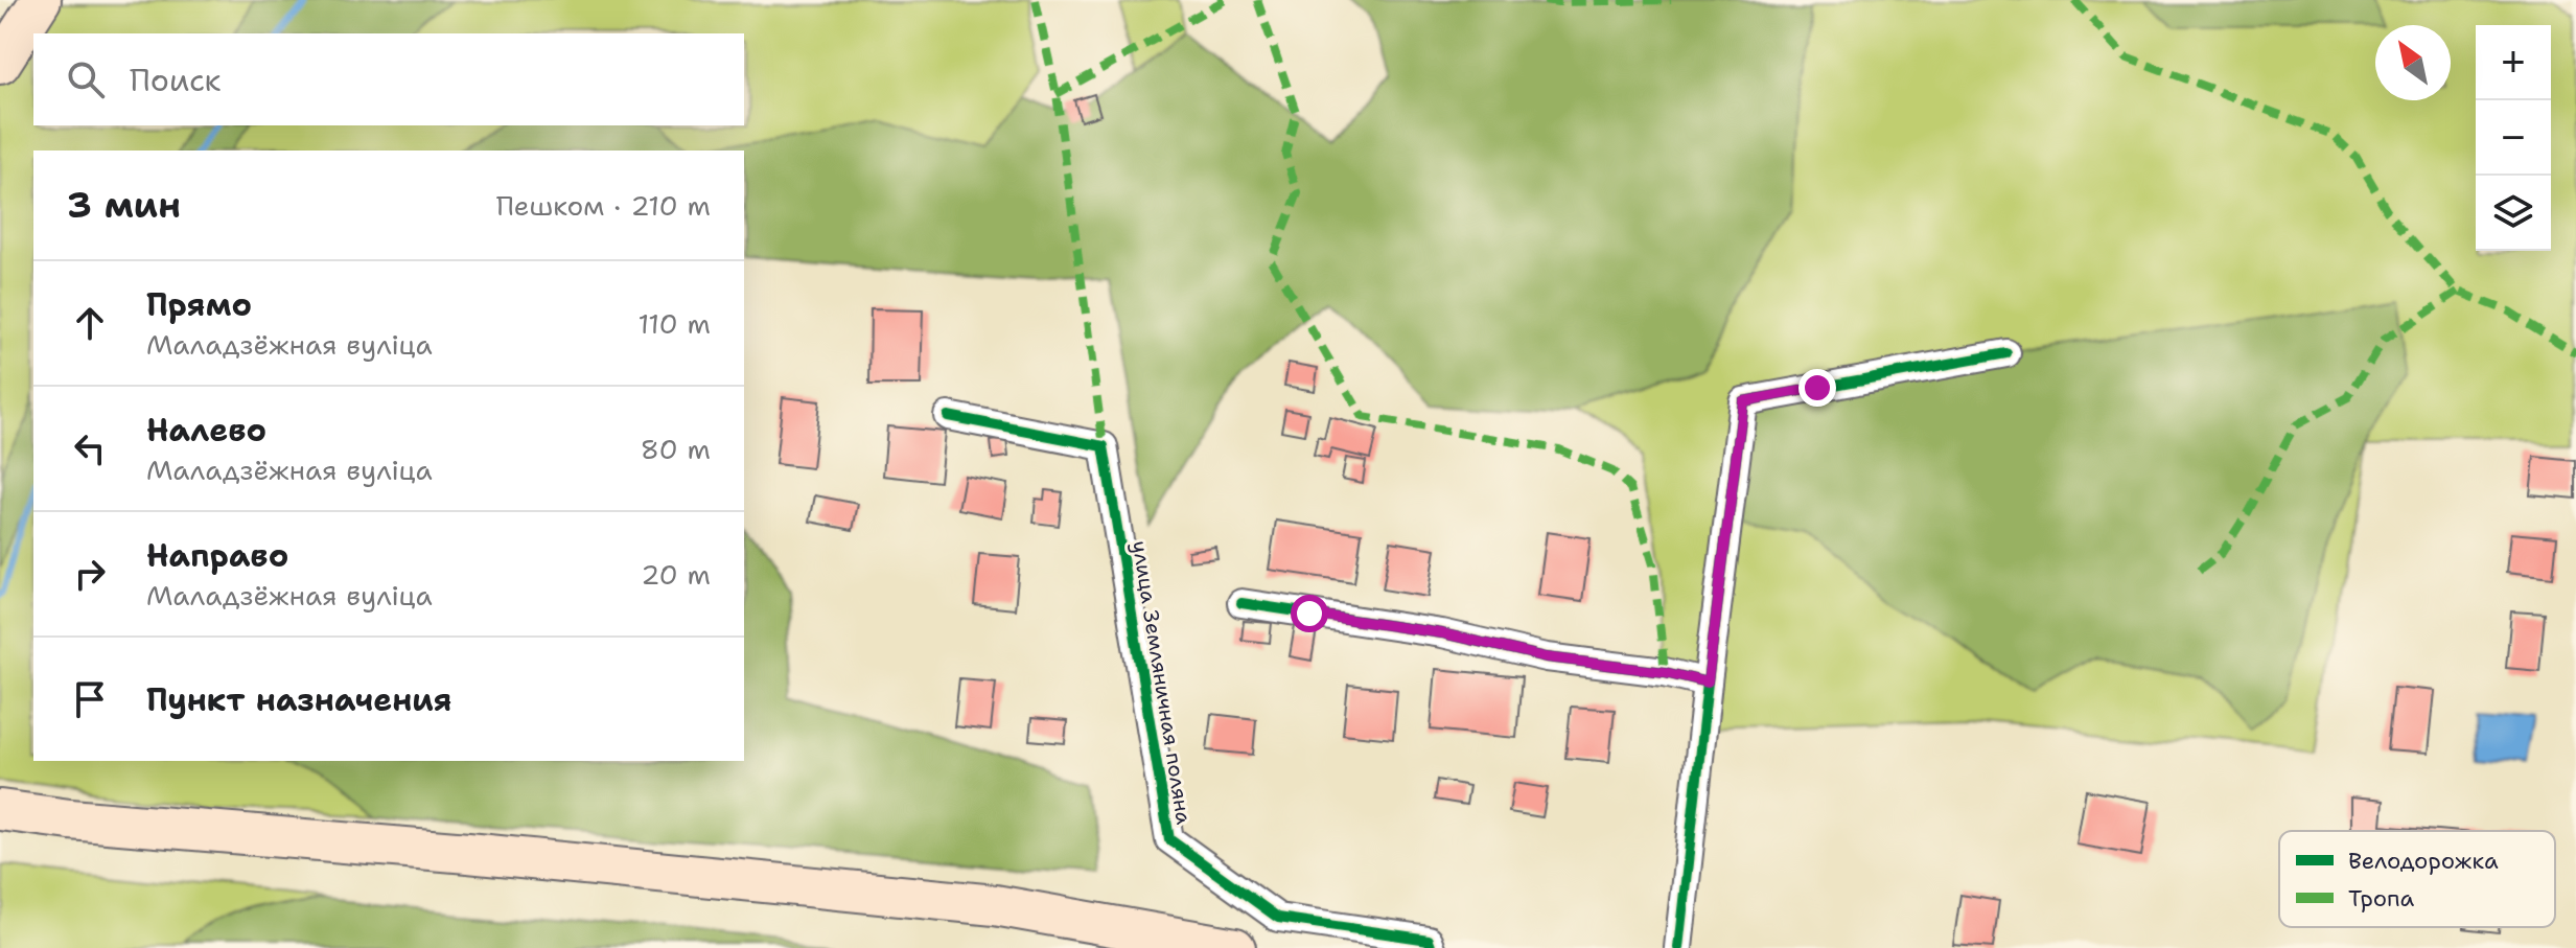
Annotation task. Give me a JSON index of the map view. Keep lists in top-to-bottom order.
{
  "streets": {
    "street": ["улица Земляничная поляна"]
  },
  "legend": ["Велодорожка", "Тропа"],
  "north": "top left",
  "page": {
    "map_buttons": ["+", "−"],
    "search": "Поиск",
    "heading": ["3 мин", "Пешком · 210 m"],
    "list": [
      ["Прямо", "Маладзёжная вуліца", "110 m"],
      ["Налево", "Маладзёжная вуліца", "80 m"],
      ["Направо", "Маладзёжная вуліца", "20 m"],
      "Пункт назначения"
    ]
  }
}
